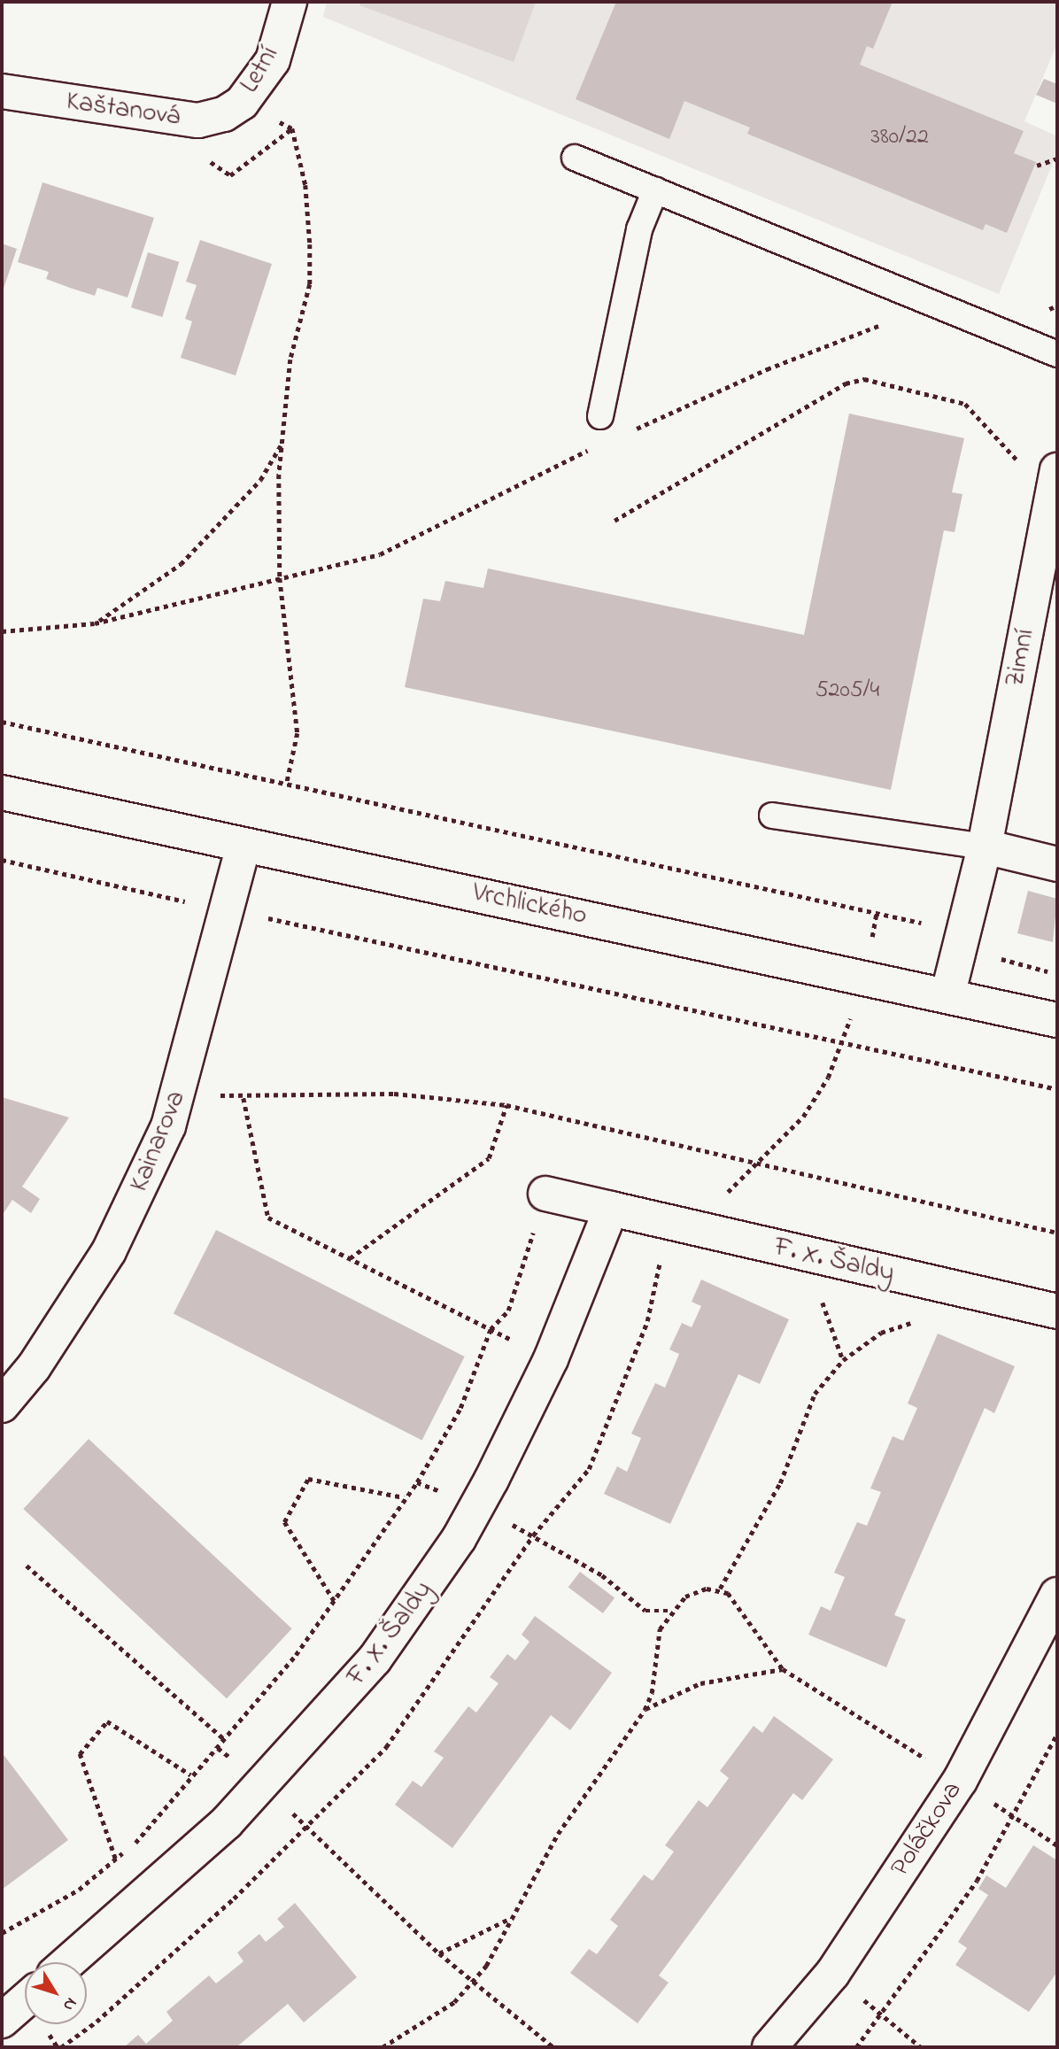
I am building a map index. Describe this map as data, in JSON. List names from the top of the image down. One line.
{"streets":{"street":["Letní","Kaštanová","Zimní","Vrchlického","Kainarova","F. X. Šaldy","Poláčkova"]},"crossings":[["Letní","Kaštanová"],["Zimní","Vrchlického"],["Vrchlického","Kainarova"]],"house_numbers":["380/22","5205/4"],"north":"bottom right"}
